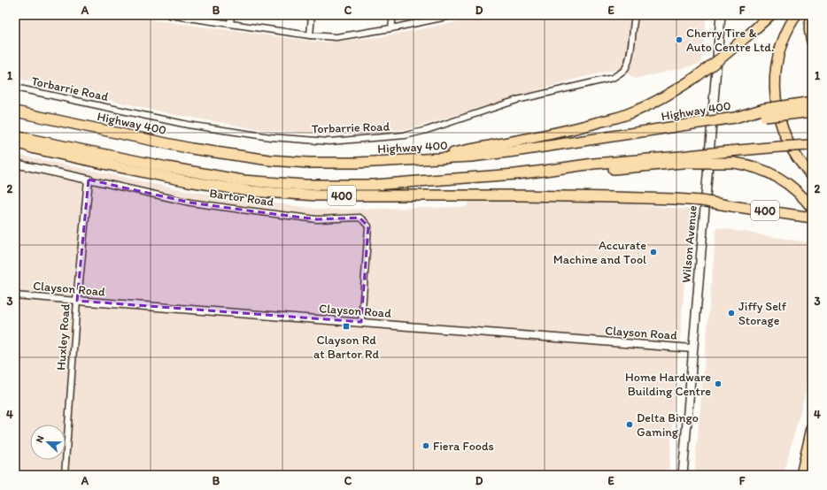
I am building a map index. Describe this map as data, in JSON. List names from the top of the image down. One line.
{"streets":{"highway":["Highway 400","400"],"main road":["Wilson Avenue"],"street":["Torbarrie Road","Bartor Road","Clayson Road","Huxley Road"]},"crossings":[["Bartor Road","Clayson Road"],["Bartor Road","Huxley Road"],["Wilson Avenue","Clayson Road"],["Clayson Road","Huxley Road"]],"places":{"other":["Cherry Tire & Auto Centre Ltd.","Accurate Machine and Tool","Jiffy Self Storage","Home Hardware Building Centre","Delta Bingo Gaming","Fiera Foods"],"transit":["Clayson Rd at Bartor Rd"]},"north":"left","grid":{"columns":["A","B","C","D","E","F"],"rows":["1","2","3","4"]}}
